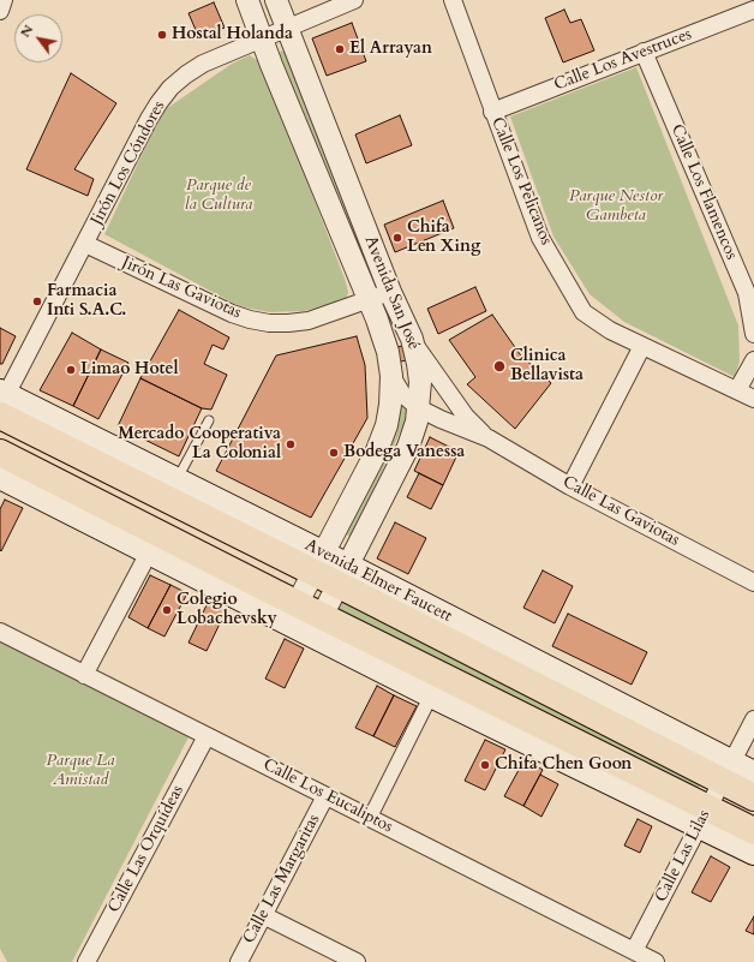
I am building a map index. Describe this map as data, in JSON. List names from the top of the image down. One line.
{"streets":{"main road":["Avenida Elmer Faucett"],"street":["Calle Los Avestruces","Jirón Los Cóndores","Calle Los Pelicanos","Calle Los Flamencos","Jirón Las Gaviotas","Avenida San José","Calle Las Gaviotas","Calle Los Eucaliptos","Calle Las Orquídeas","Calle Las Lilas","Calle Las Margaritas"]},"crossings":[["Calle Los Avestruces","Calle Los Pelicanos"],["Calle Los Avestruces","Calle Los Flamencos"],["Jirón Los Cóndores","Jirón Las Gaviotas"],["Jirón Los Cóndores","Avenida San José"],["Jirón Los Cóndores","Avenida Elmer Faucett"],["Jirón Las Gaviotas","Avenida San José"],["Avenida San José","Calle Las Gaviotas"],["Avenida San José","Avenida Elmer Faucett"],["Avenida Elmer Faucett","Calle Las Lilas"],["Calle Los Eucaliptos","Calle Las Orquídeas"],["Calle Los Eucaliptos","Calle Las Lilas"],["Calle Los Eucaliptos","Calle Las Margaritas"]],"parks":["Parque de la Cultura","Parque Nestor Gambeta","Parque La Amistad"],"places":["Hostal Holanda","El Arrayan","Chifa Len Xing","Farmacia Inti S.A.C.","Clinica Bellavista","Limao Hotel","Mercado Cooperativa La Colonial","Bodega Vanessa","Colegio Lobachevsky","Chifa Chen Goon"],"north":"top left"}
